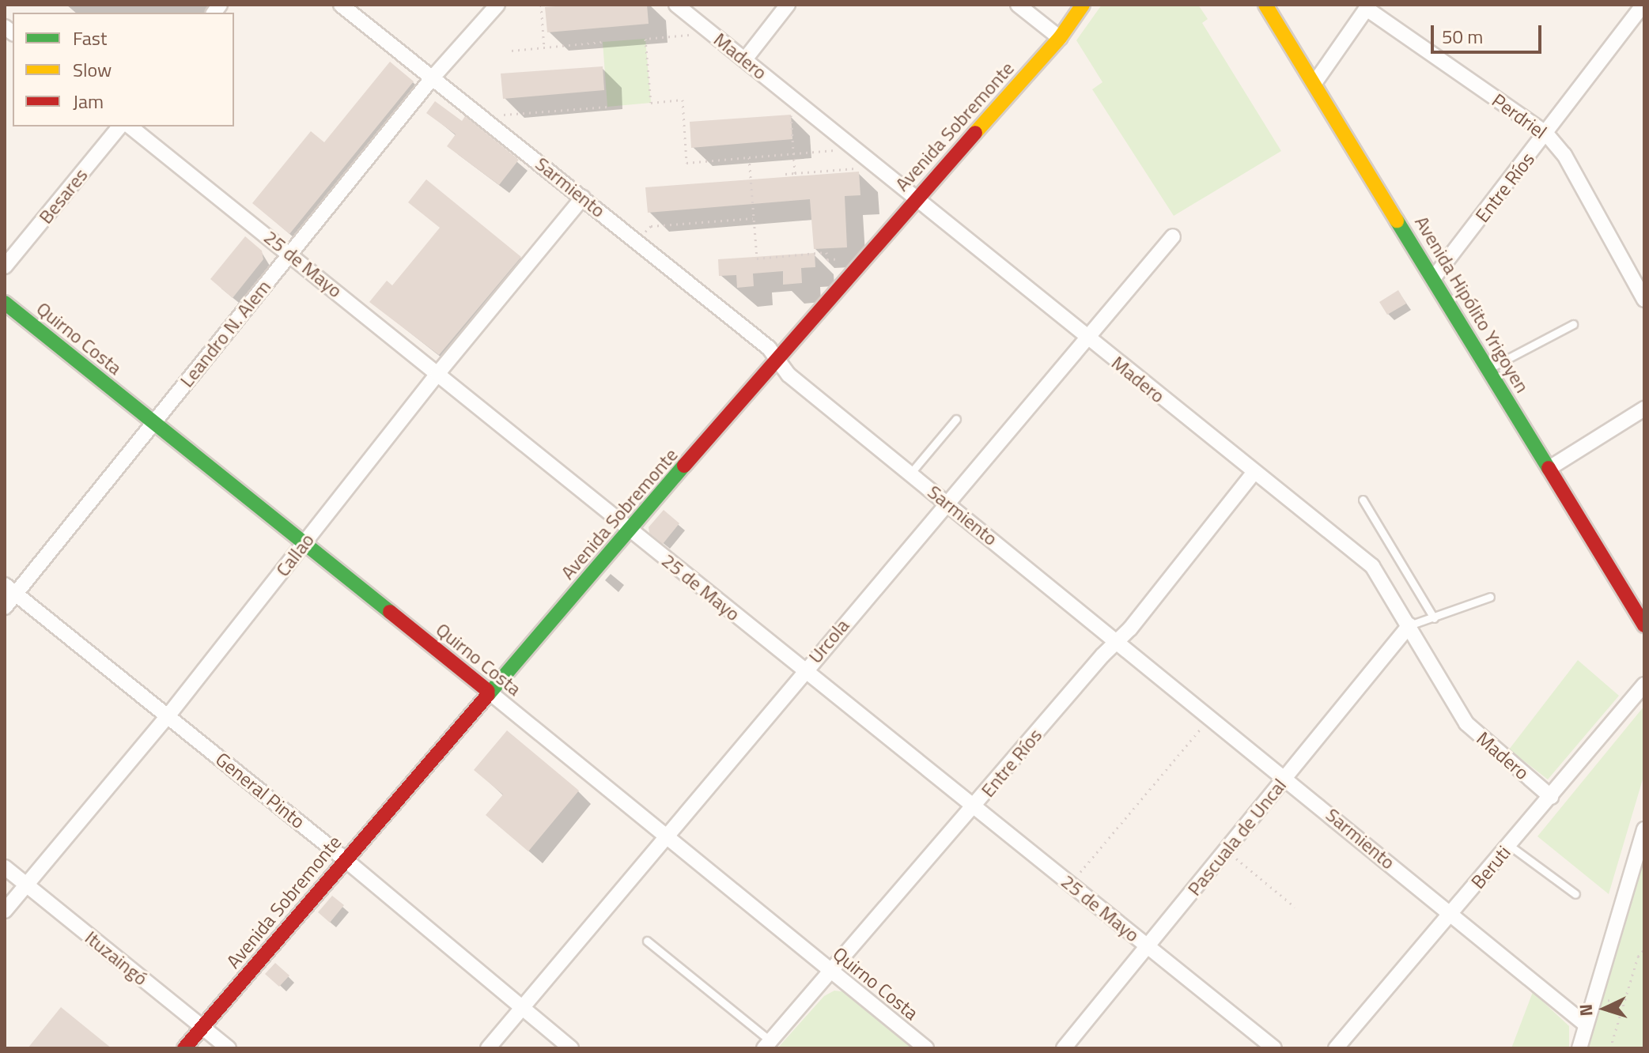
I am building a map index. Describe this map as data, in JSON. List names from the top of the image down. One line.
{"streets":{"main road":["Avenida Sobremonte","Avenida Hipólito Yrigoyen","Quirno Costa"],"street":["Madero","Perdriel","Sarmiento","Entre Ríos","Besares","25 de Mayo","Leandro N. Alem","Callao","Urcola","General Pinto","Pascuala de Uncal","Beruti","Ituzaingó"]},"crossings":[["Madero","Avenida Sobremonte"],["Madero","Entre Ríos"],["Madero","Urcola"],["Madero","Pascuala de Uncal"],["Madero","Beruti"],["Perdriel","Entre Ríos"],["Avenida Sobremonte","Sarmiento"],["Avenida Sobremonte","25 de Mayo"],["Avenida Sobremonte","Quirno Costa"],["Avenida Sobremonte","General Pinto"],["Avenida Sobremonte","Ituzaingó"],["Sarmiento","Entre Ríos"],["Sarmiento","Leandro N. Alem"],["Sarmiento","Callao"],["Sarmiento","Urcola"],["Sarmiento","Pascuala de Uncal"],["Sarmiento","Beruti"],["Entre Ríos","25 de Mayo"],["Entre Ríos","Avenida Hipólito Yrigoyen"],["Entre Ríos","Quirno Costa"],["25 de Mayo","Leandro N. Alem"],["25 de Mayo","Callao"],["25 de Mayo","Urcola"],["25 de Mayo","Pascuala de Uncal"],["Leandro N. Alem","Quirno Costa"],["Leandro N. Alem","General Pinto"],["Quirno Costa","Callao"],["Quirno Costa","Urcola"],["Callao","General Pinto"],["Callao","Ituzaingó"],["Urcola","General Pinto"]],"legend":["Fast","Slow","Jam"],"scale_bar":"50 m","north":"left"}
